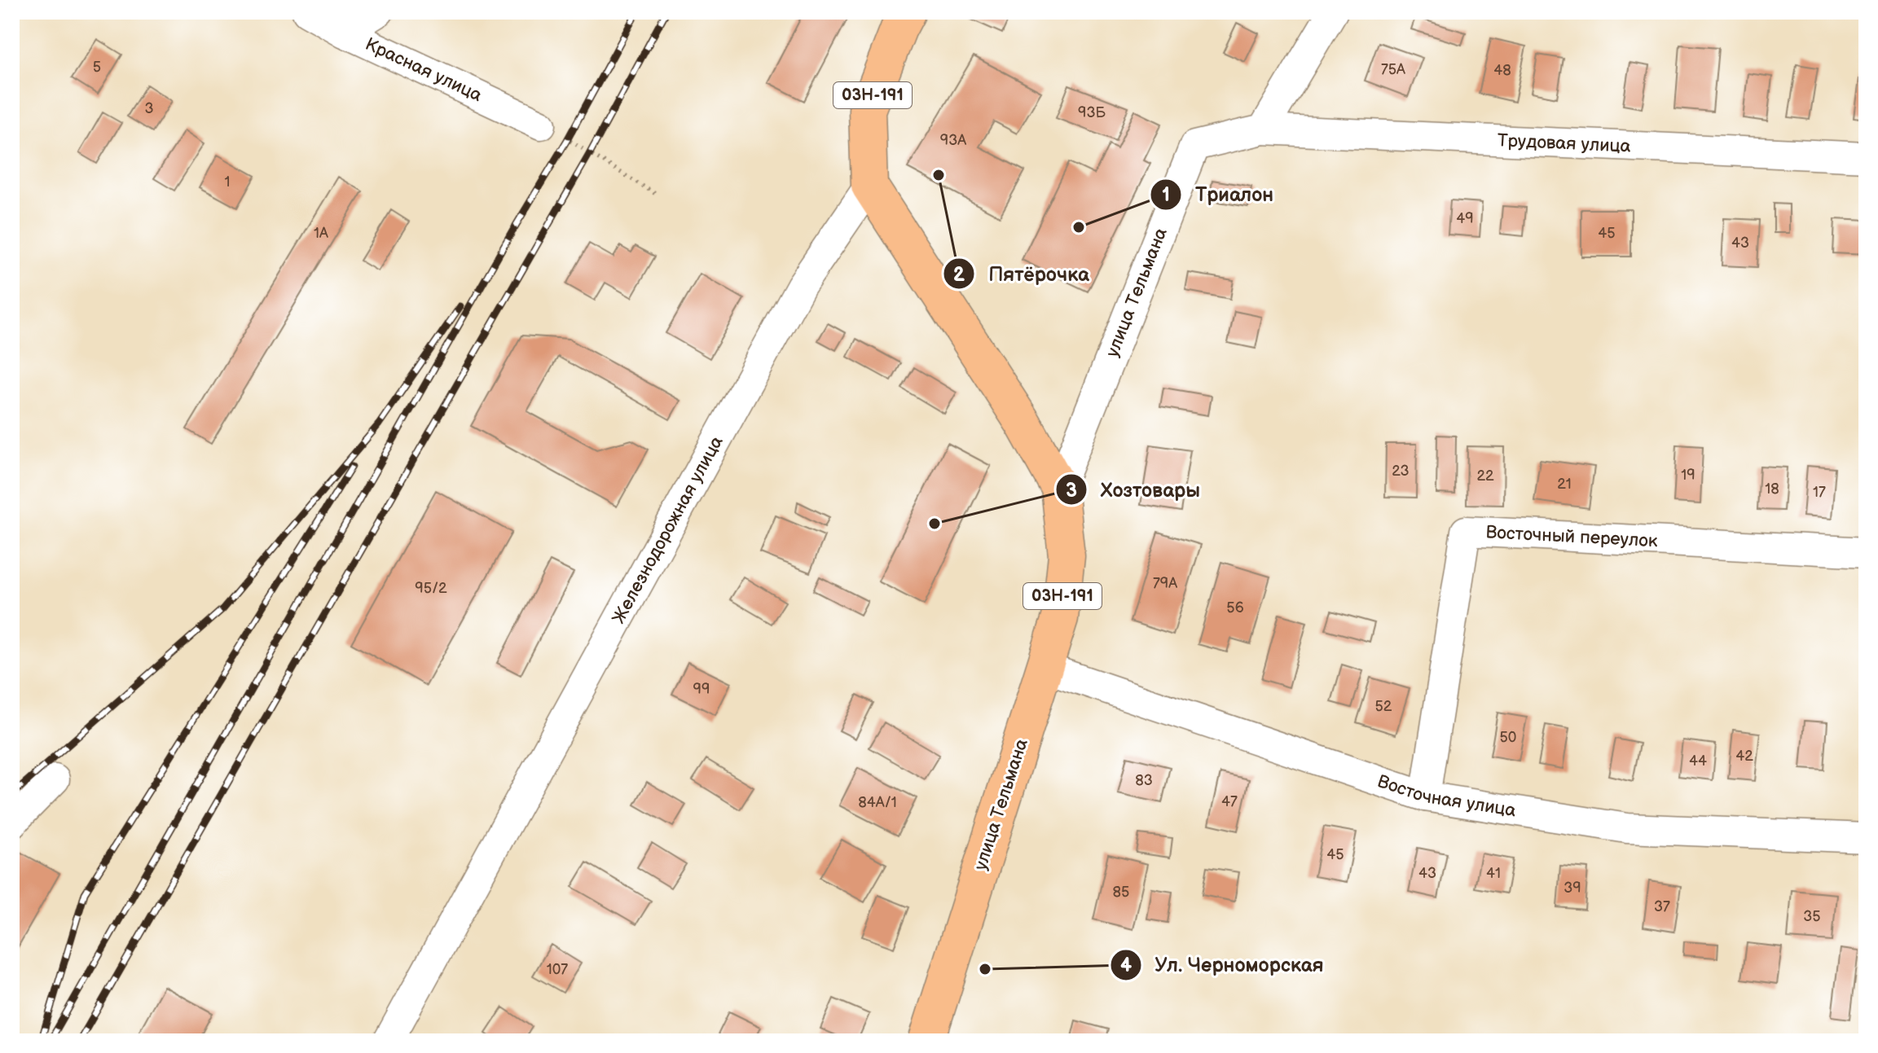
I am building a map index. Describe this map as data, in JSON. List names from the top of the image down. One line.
{"streets":{"main road":["03Н-191","улица Тельмана"],"street":["Красная улица","Трудовая улица","Железнодорожная улица","Восточный переулок","Восточная улица"]},"crossings":[["03Н-191","улица Тельмана"],["03Н-191","Железнодорожная улица"],["Трудовая улица","улица Тельмана"],["улица Тельмана","Железнодорожная улица"],["улица Тельмана","Восточная улица"],["Восточный переулок","Восточная улица"]],"places":["Пятёрочка","Триалон","Хозтовары","Ул. Черноморская"],"house_numbers":["5","75А","48","3","93Б","93А","1","49","1А","45","43","23","19","22","21","18","17","79А","95/2","56","99","52","50","42","44","83","47","84А/1","45","43","41","39","85","37","35","107"]}
